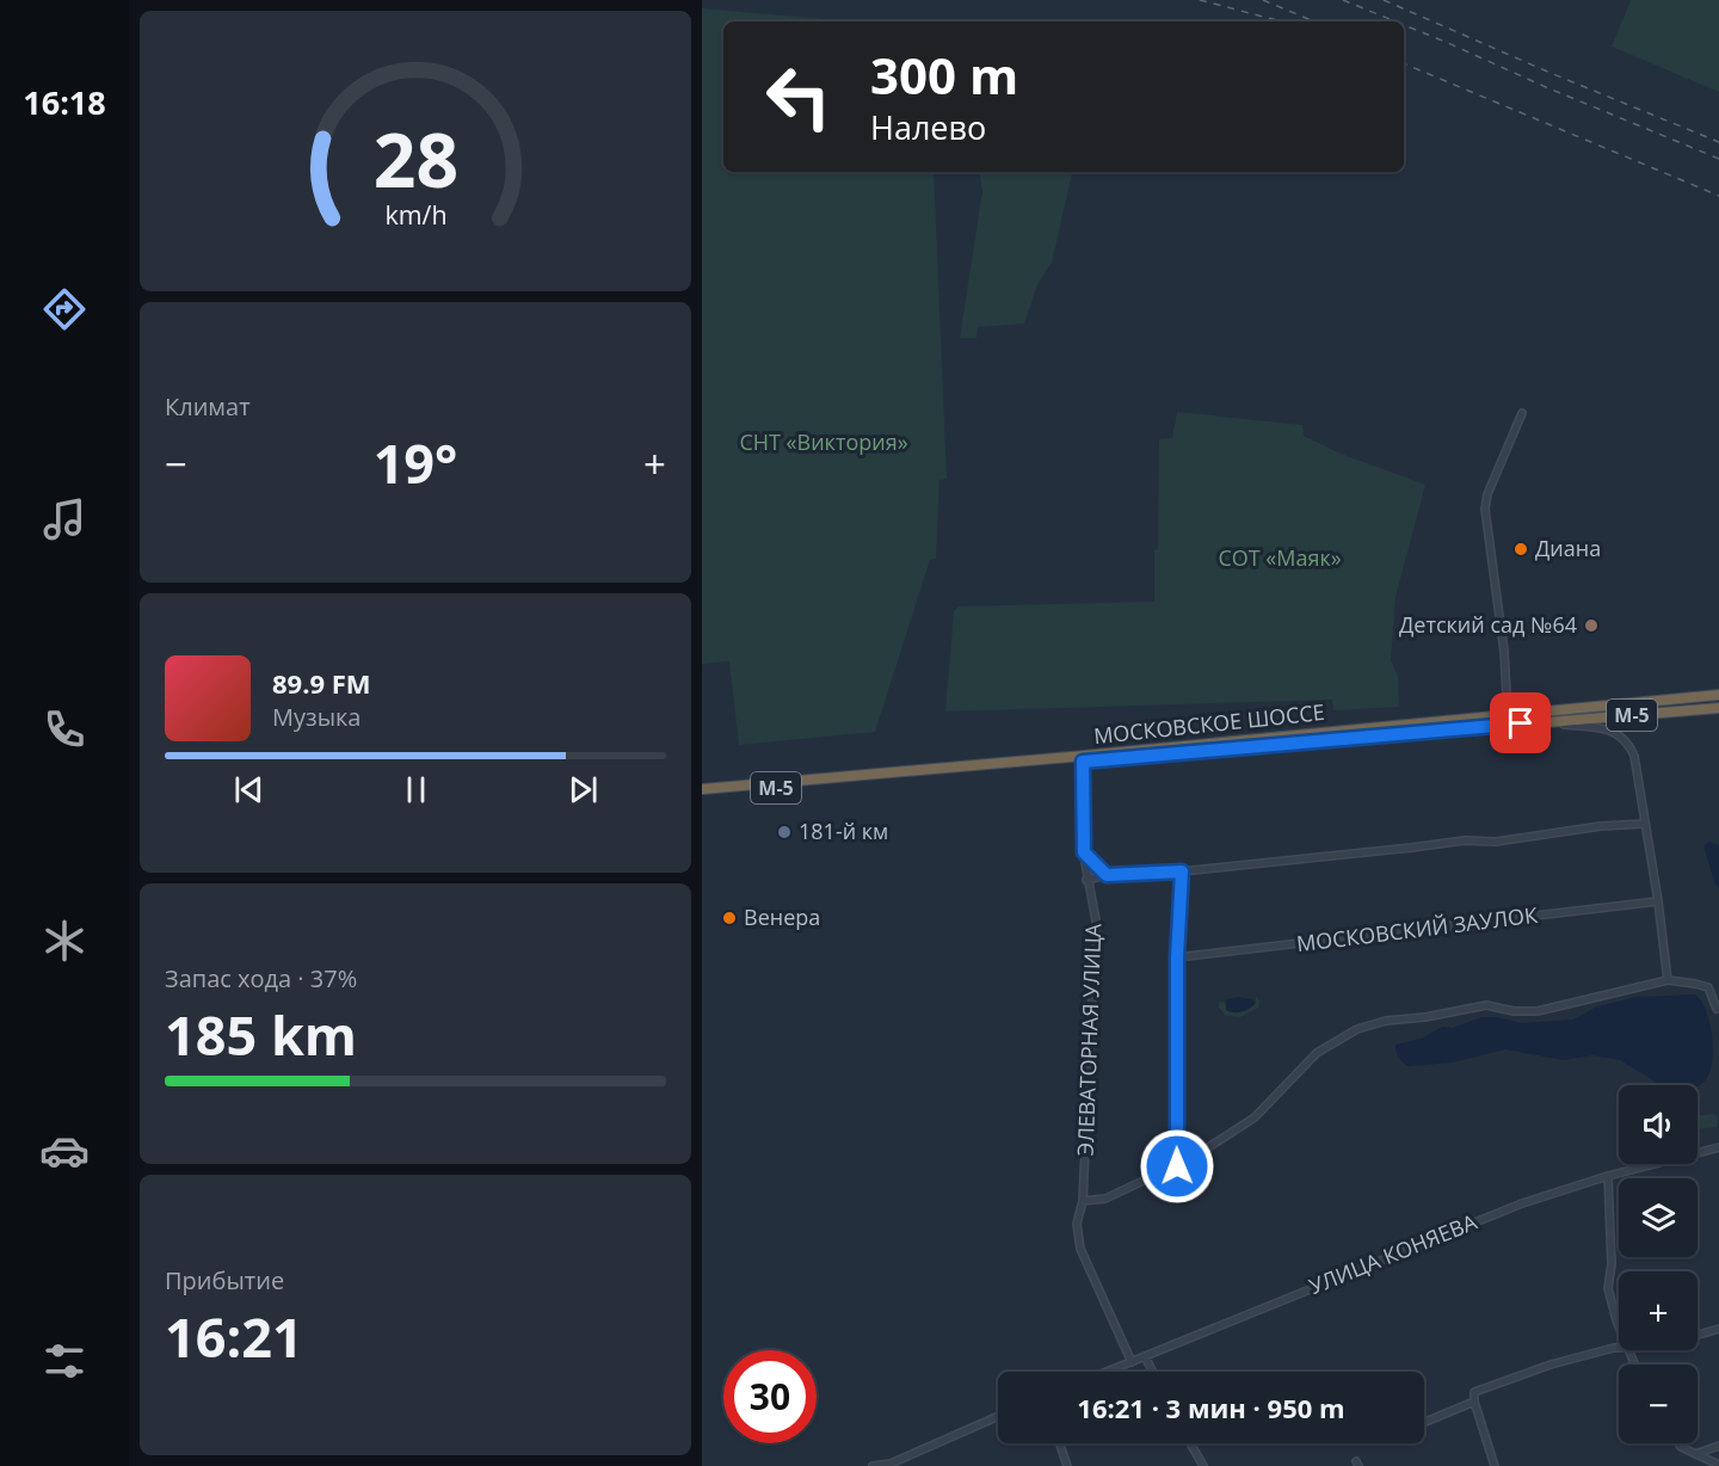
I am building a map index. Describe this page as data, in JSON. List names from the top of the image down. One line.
{"streets":{"highway":["М-5","МОСКОВСКОЕ ШОССЕ"],"street":["МОСКОВСКИЙ ЗАУЛОК","ЭЛЕВАТОРНАЯ УЛИЦА","УЛИЦА КОНЯЕВА"]},"crossings":[["МОСКОВСКОЕ ШОССЕ","ЭЛЕВАТОРНАЯ УЛИЦА"],["ЭЛЕВАТОРНАЯ УЛИЦА","УЛИЦА КОНЯЕВА"]],"parks":["СНТ «Виктория»","СОТ «Маяк»"],"places":["Диана","Детский сад №64","181-й км","Венера"],"page":{"tabs":"16:18","turn":["300 m","Налево"],"tile":["Климат",["Запас хода · 37%","185 km"],["Прибытие","16:21"]],"heat":["−","19°","+"],"song":["89.9 FM","Музыка"],"map_buttons":["+","−"],"limit":"30","trip":"16:21 · 3 мин · 950 m","gauge":["28","km/h"]}}
